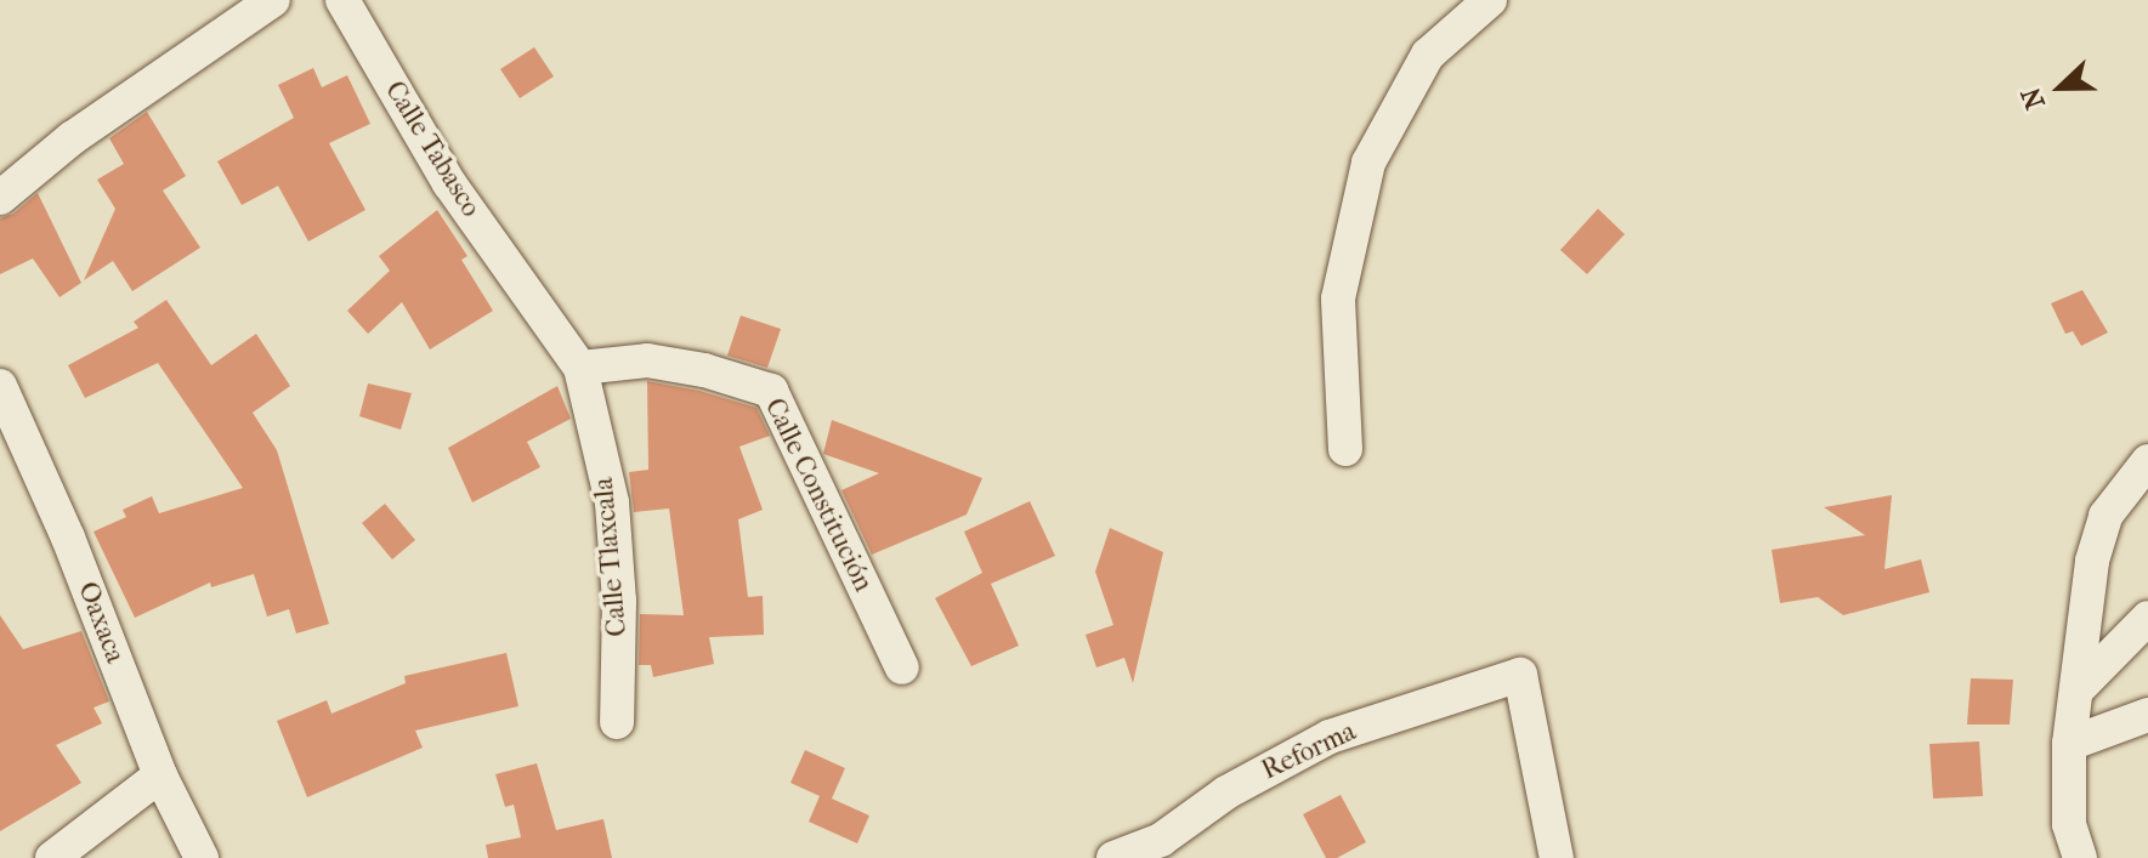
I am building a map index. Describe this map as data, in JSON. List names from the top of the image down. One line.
{"streets":{"street":["Calle Tabasco","Calle Constitución","Calle Tlaxcala","Oaxaca","Reforma"]},"crossings":[["Calle Tabasco","Calle Tlaxcala"],["Calle Constitución","Calle Tlaxcala"]],"north":"left"}
